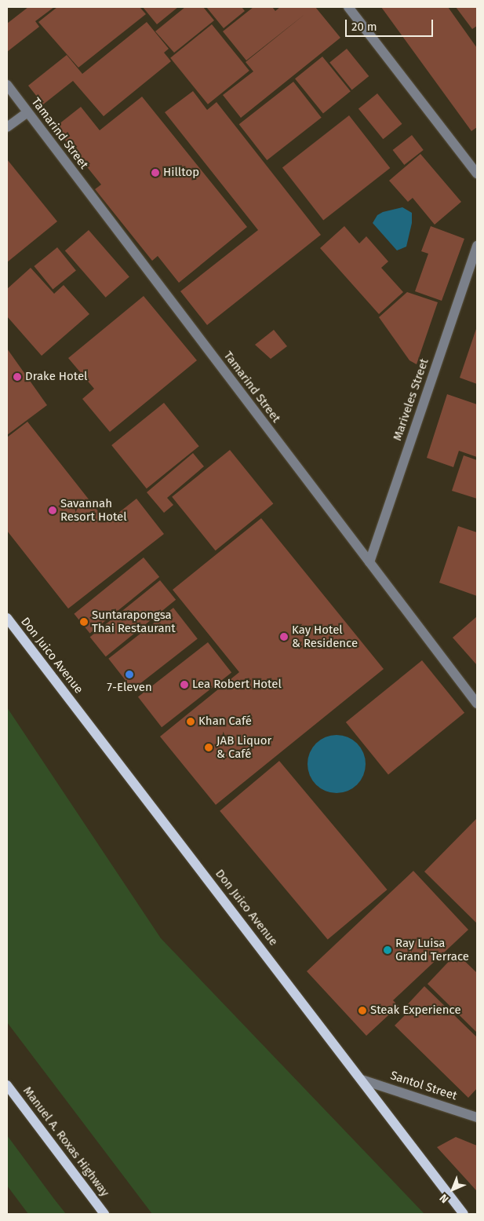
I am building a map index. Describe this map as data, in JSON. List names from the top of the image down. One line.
{"streets":{"main road":["Don Juico Avenue","Manuel A. Roxas Highway"],"street":["Tamarind Street","Mariveles Street","Santol Street"]},"crossings":[["Tamarind Street","Mariveles Street"],["Don Juico Avenue","Santol Street"]],"places":["Hilltop","Drake Hotel","Savannah Resort Hotel","Suntarapongsa Thai Restaurant","Kay Hotel & Residence","7-Eleven","Lea Robert Hotel","Khan Café","JAB Liquor & Café","Ray Luisa Grand Terrace","Steak Experience"],"scale_bar":"20 m","north":"bottom left"}
